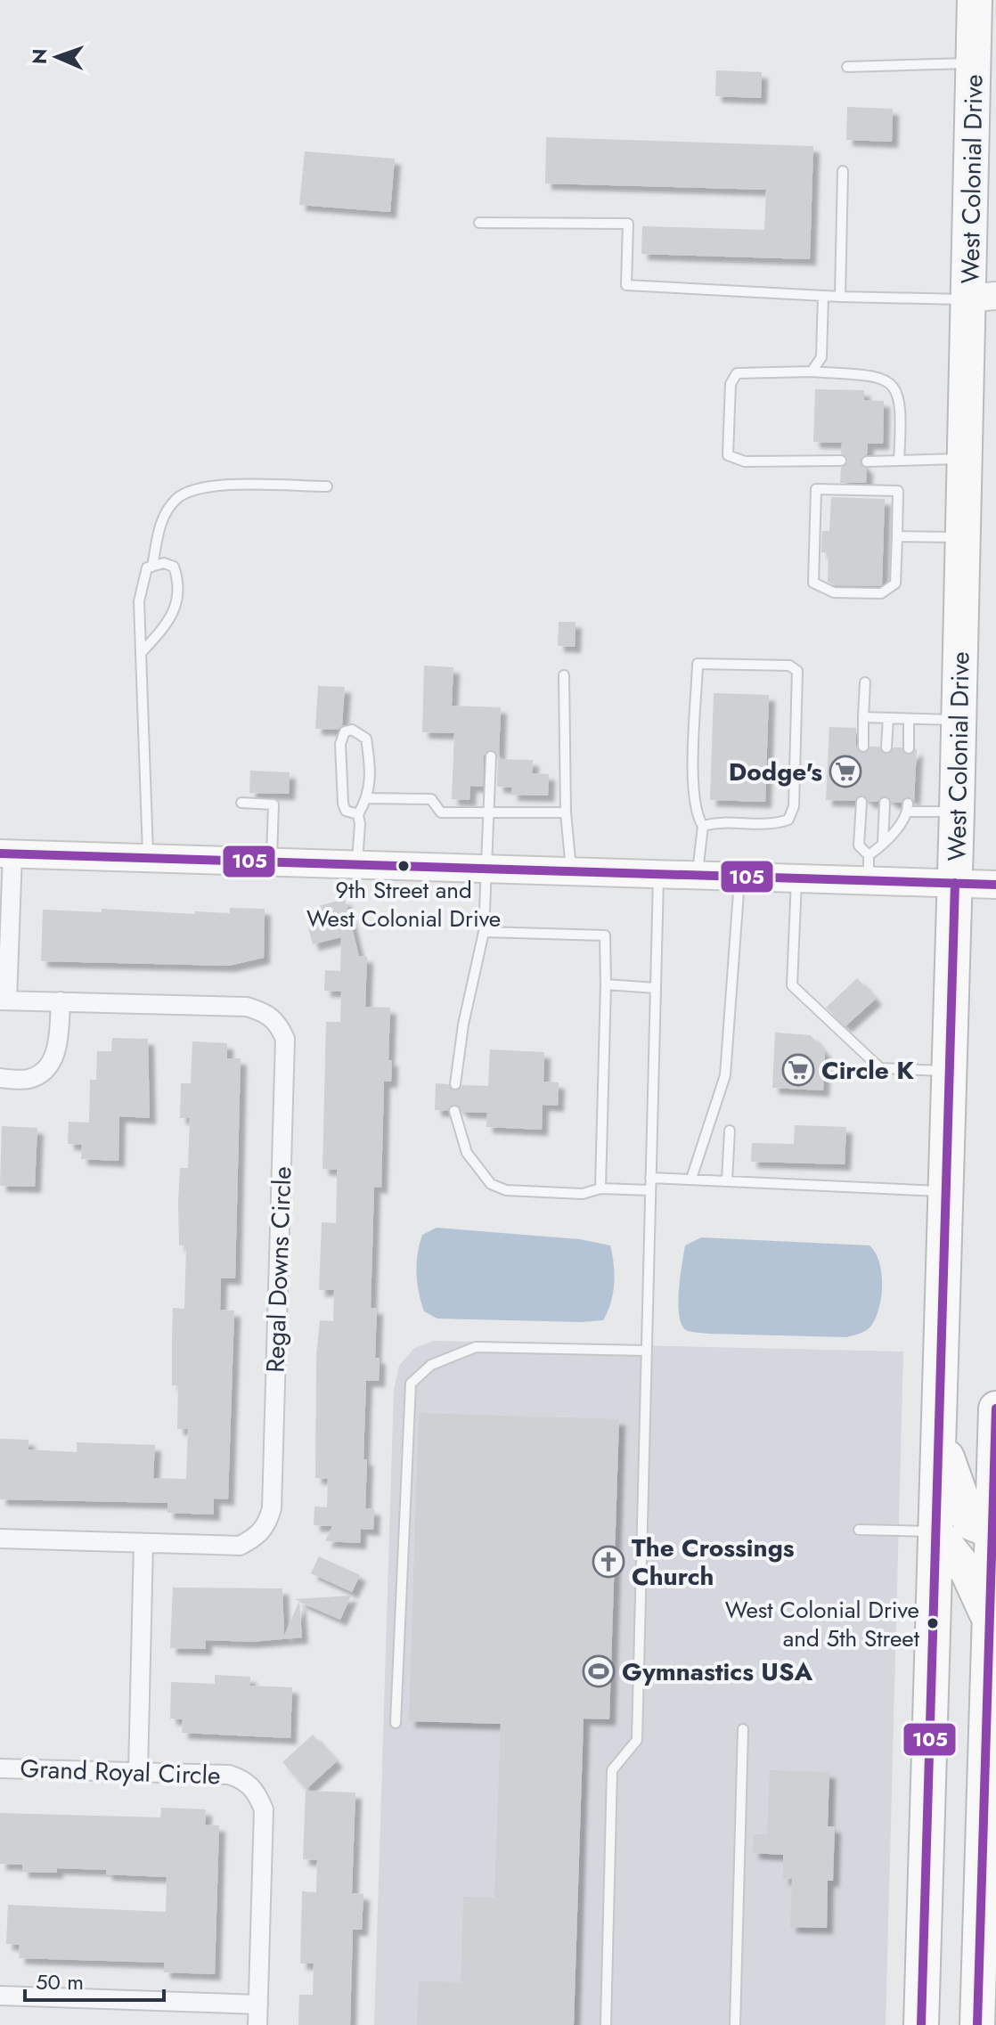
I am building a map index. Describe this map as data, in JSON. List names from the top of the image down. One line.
{"streets":{"highway":["West Colonial Drive"],"street":["Regal Downs Circle","Grand Royal Circle"]},"places":{"supermarket":["Dodge's","Circle K"],"other":["9th Street and West Colonial Drive","West Colonial Drive and 5th Street"],"church":["The Crossings Church"],"sports":["Gymnastics USA"]},"lines":["transit line 105"],"scale_bar":"50 m","north":"left"}
